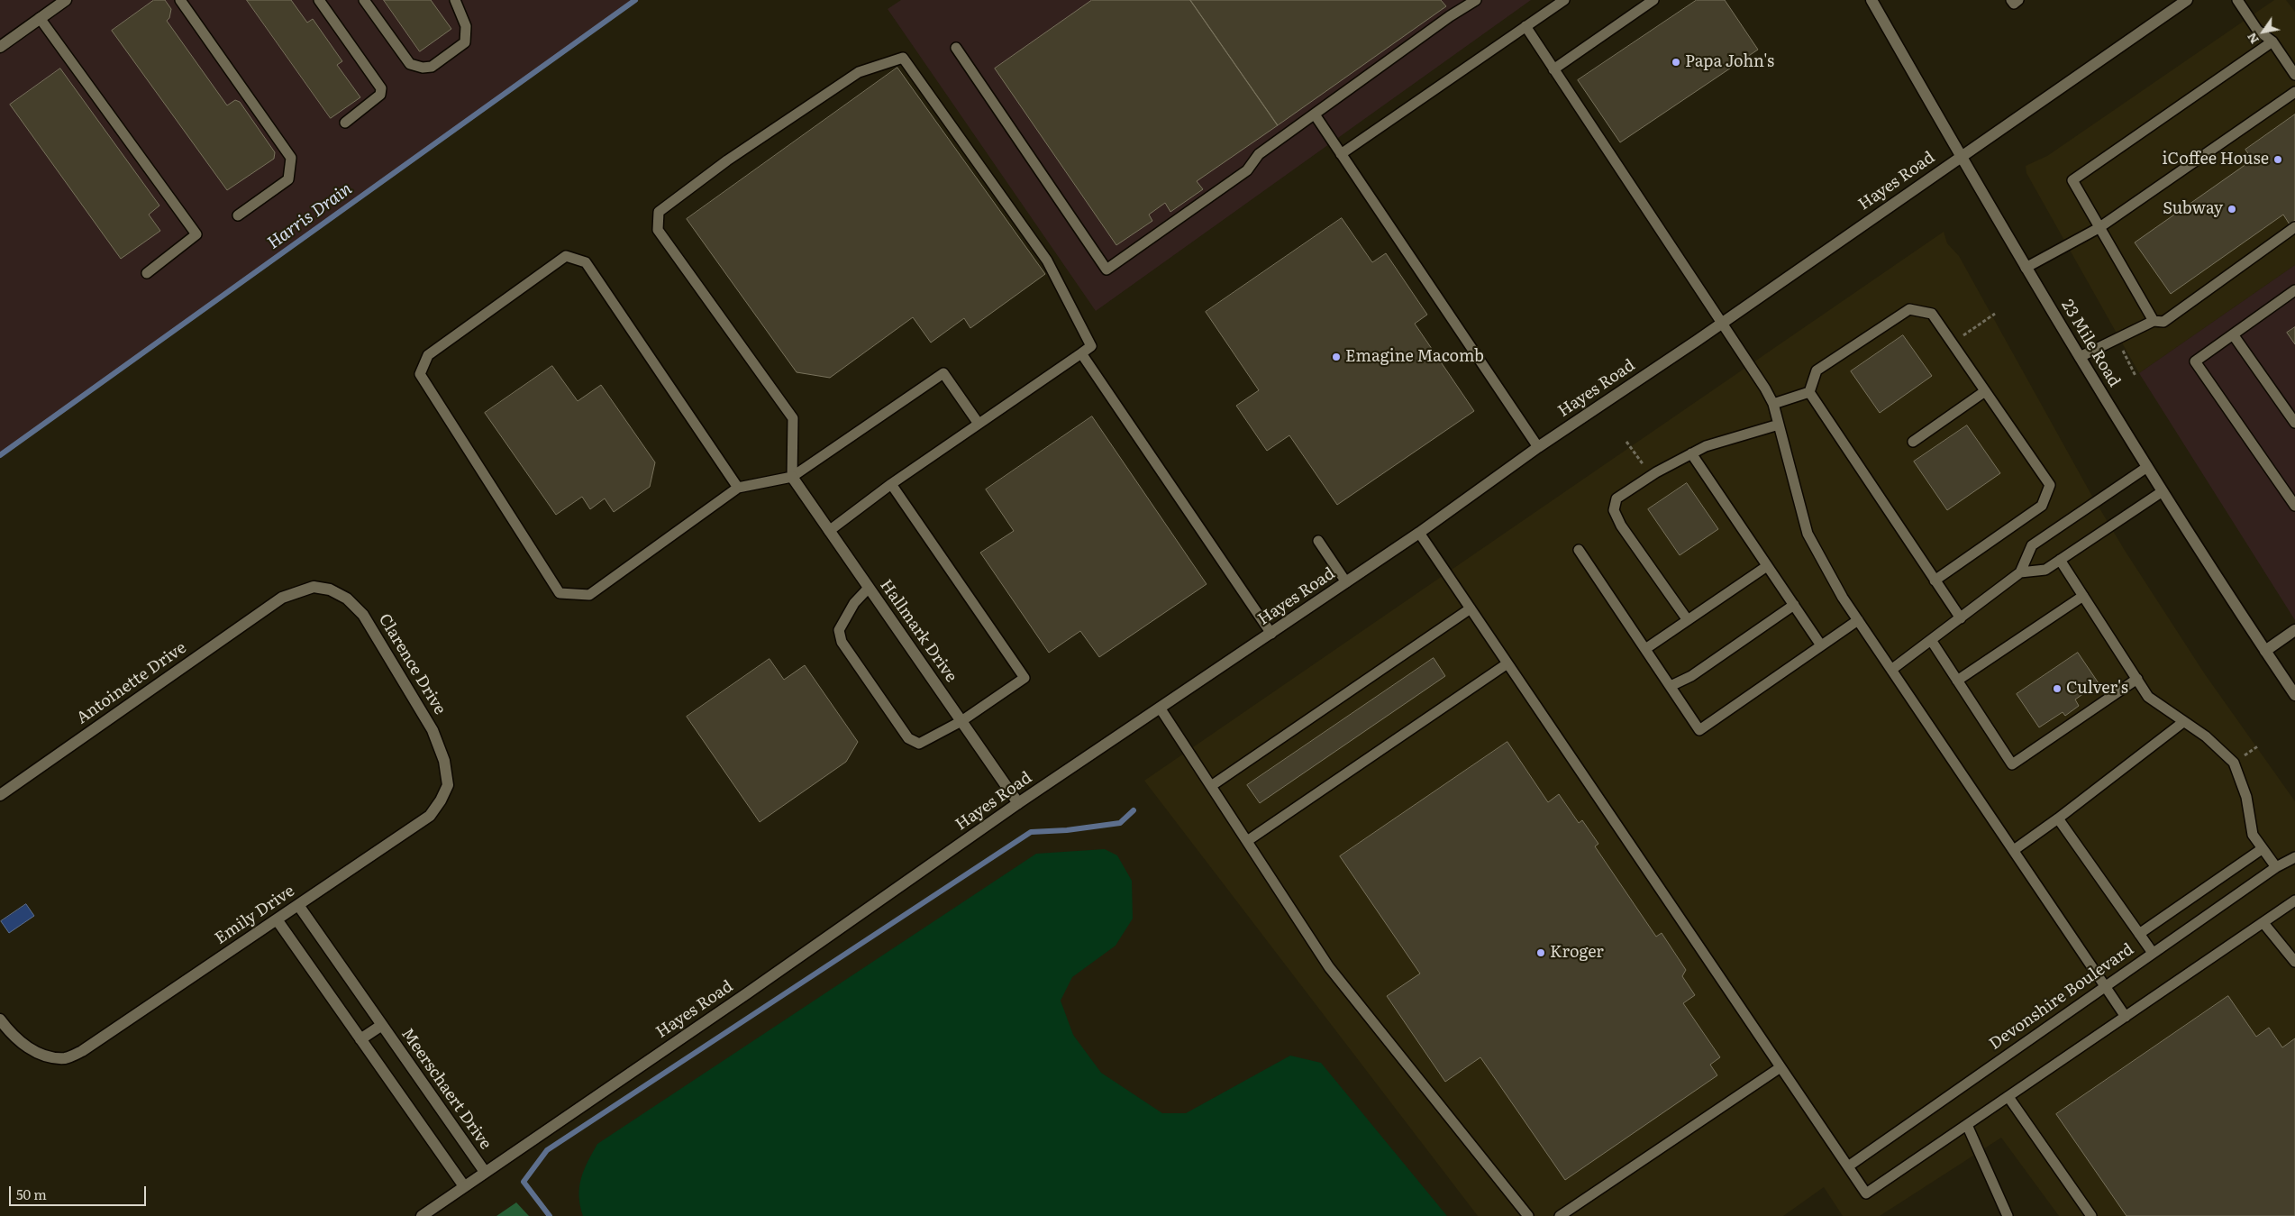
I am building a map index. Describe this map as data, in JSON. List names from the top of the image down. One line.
{"streets":{"street":["Hayes Road","23 Mile Road","Hallmark Drive","Clarence Drive","Antoinette Drive","Emily Drive","Meerschaert Drive"],"lane":["Devonshire Boulevard"]},"crossings":[["Hayes Road","23 Mile Road"],["Hayes Road","Hallmark Drive"],["Hayes Road","Meerschaert Drive"],["Clarence Drive","Antoinette Drive"],["Clarence Drive","Emily Drive"],["Emily Drive","Meerschaert Drive"]],"water":["Harris Drain"],"places":["Papa John's","iCoffee House","Subway","Emagine Macomb","Culver's","Kroger"],"scale_bar":"50 m","north":"bottom left"}
